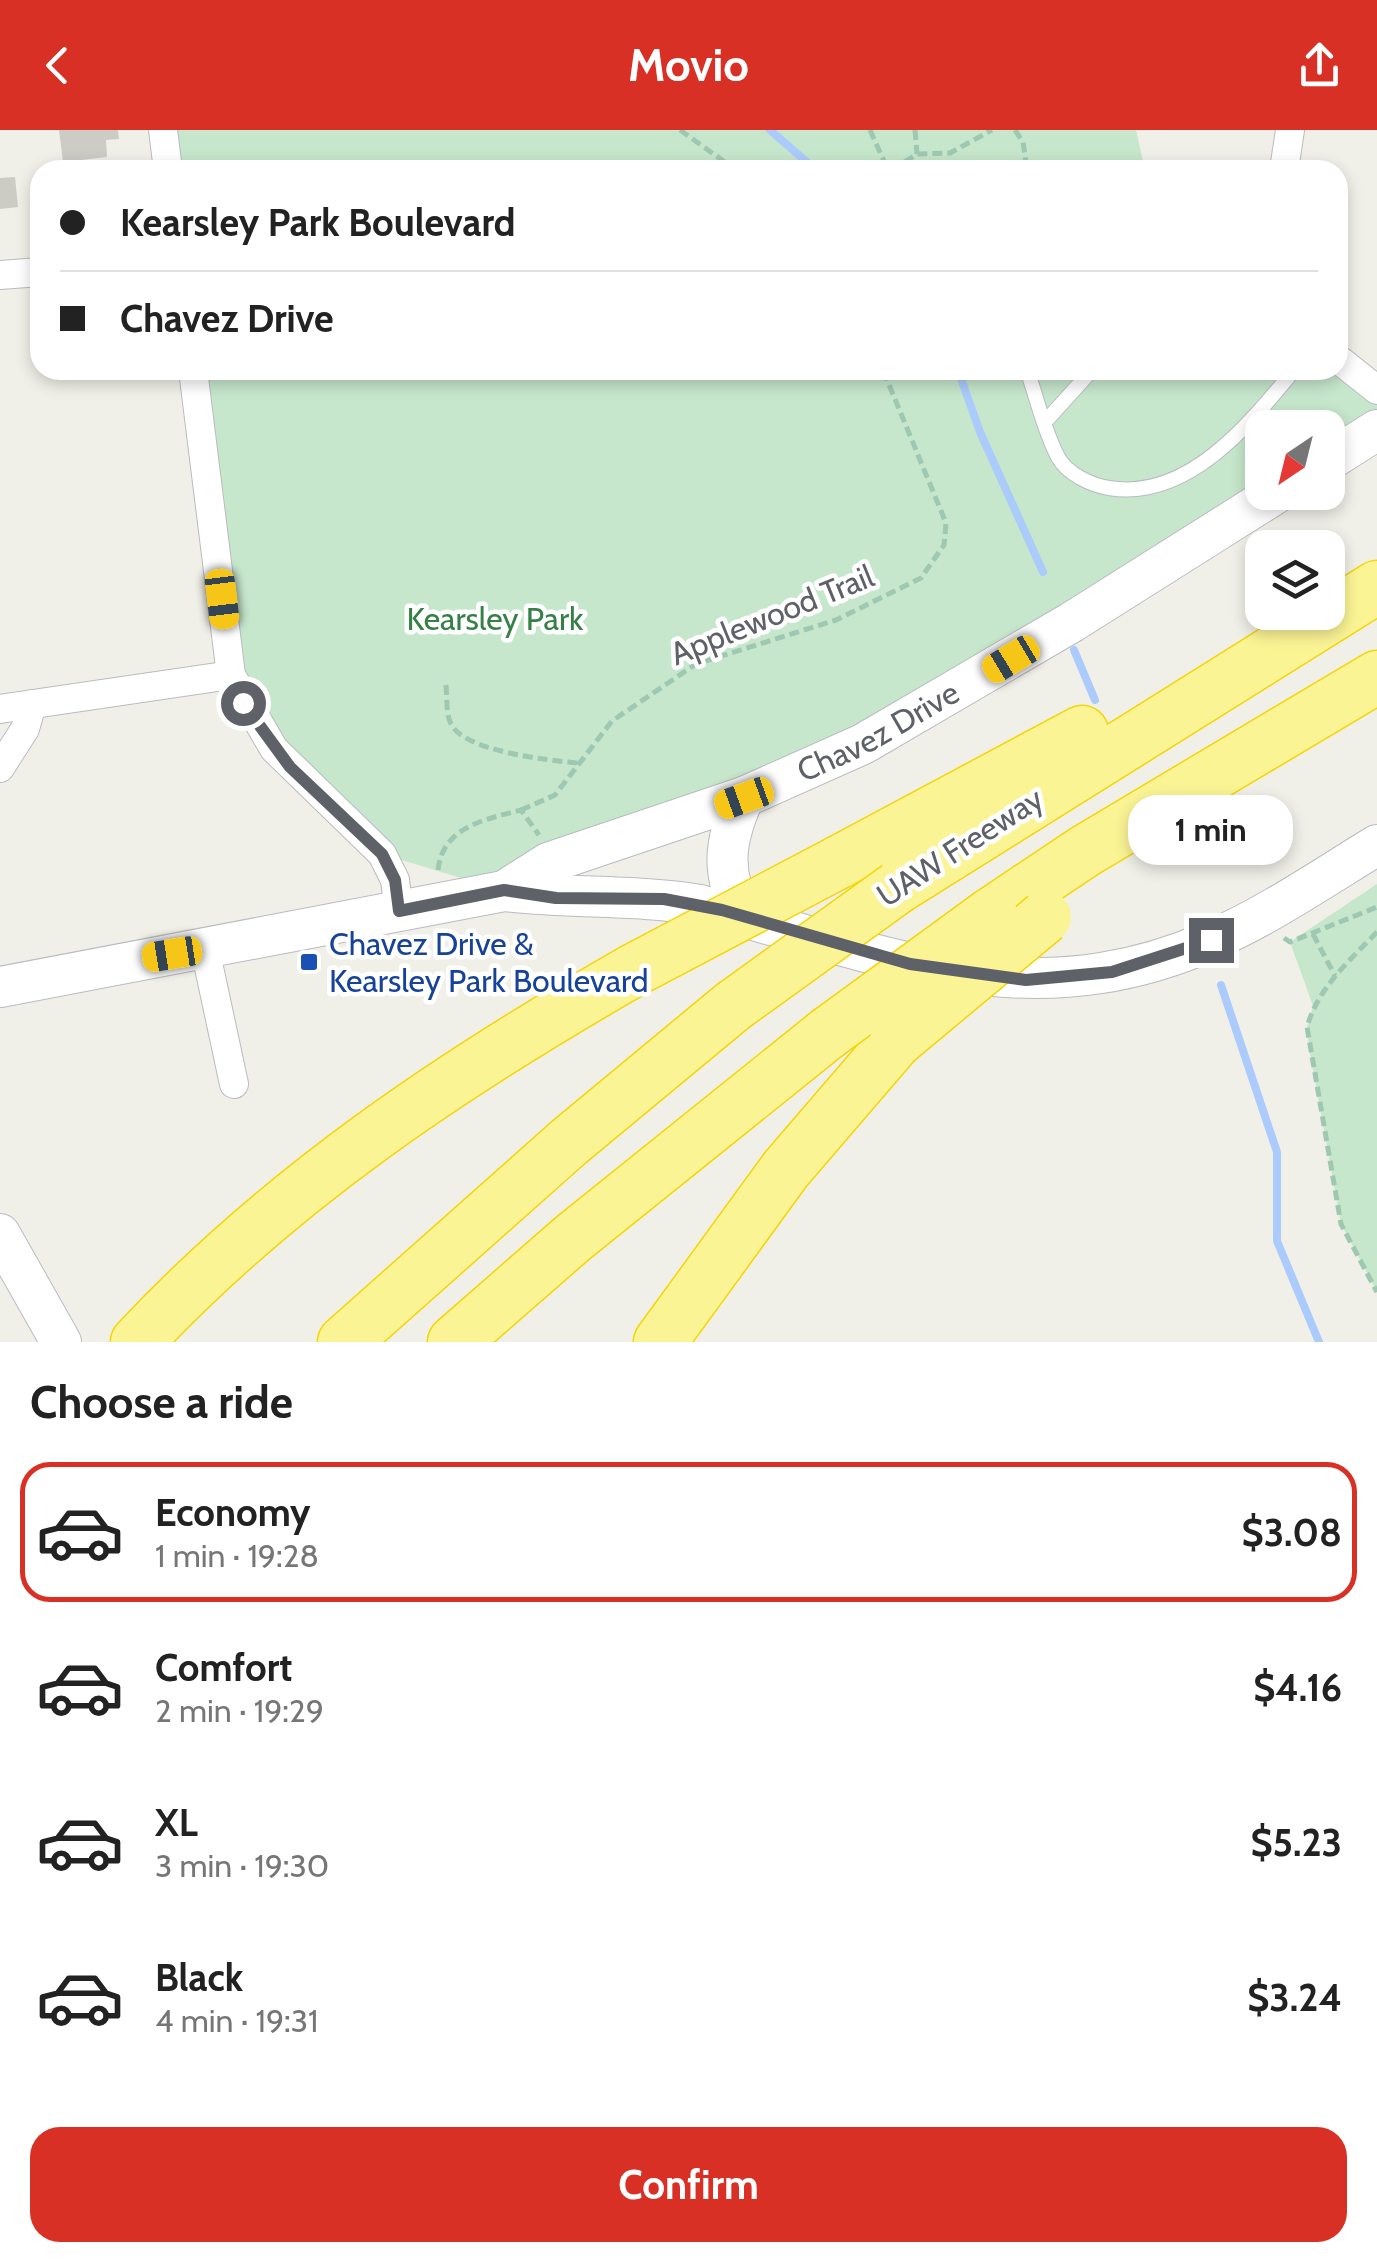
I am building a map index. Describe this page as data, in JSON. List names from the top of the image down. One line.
{"streets":{"highway":["UAW Freeway"],"main road":["Chavez Drive"],"path":["Applewood Trail"]},"parks":["Kearsley Park"],"places":{"transit":["Chavez Drive & Kearsley Park Boulevard"]},"north":"bottom left","page":{"header":"Movio","banner":["Kearsley Park Boulevard","Chavez Drive"],"bubble":"1 min","heading":"Choose a ride","list":[{"name":"Economy","note":"1 min · 19:28","value":"$3.08"},{"name":"Comfort","note":"2 min · 19:29","value":"$4.16"},{"name":"XL","note":"3 min · 19:30","value":"$5.23"},{"name":"Black","note":"4 min · 19:31","value":"$3.24"}],"buttons":"Confirm"}}
